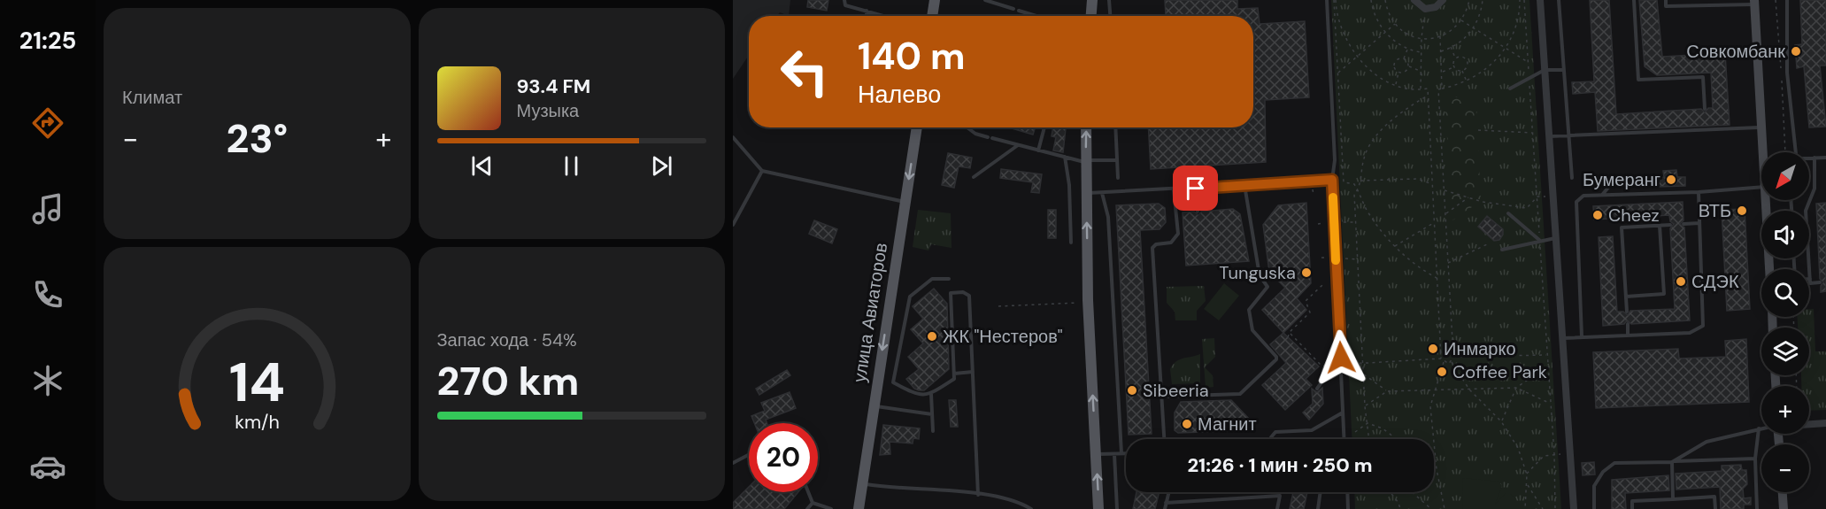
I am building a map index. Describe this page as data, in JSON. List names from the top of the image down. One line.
{"streets":{"main road":["улица Авиаторов"]},"one_way":["улица Авиаторов"],"places":["Совкомбанк","Бумеранг","ВТБ","Cheez","Tunguska","СДЭК","ЖК \"Нестеров\"","Инмарко","Coffee Park","Sibeeria","Магнит"],"north":"bottom left","page":{"tabs":"21:25","tile":["Климат",["Запас хода · 54%","270 km"]],"turn":["140 m","Налево"],"song":["93.4 FM","Музыка"],"heat":["−","23°","+"],"map_buttons":["+","−"],"limit":"20","trip":"21:26 · 1 мин · 250 m","gauge":["14","km/h"]}}
